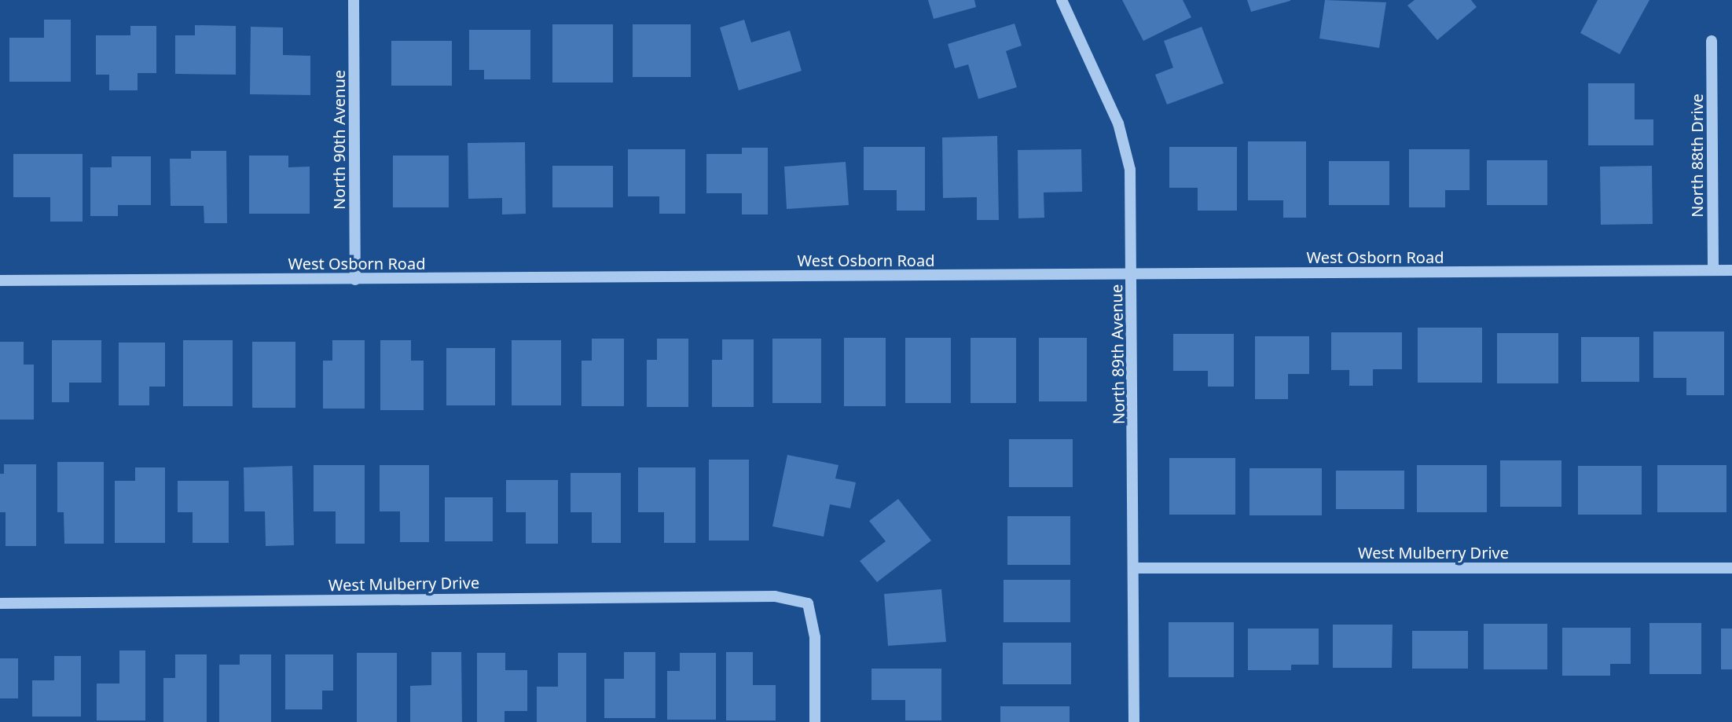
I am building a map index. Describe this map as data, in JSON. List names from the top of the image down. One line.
{"streets":{"street":["North 90th Avenue","North 88th Drive","West Osborn Road","North 89th Avenue","West Mulberry Drive"]},"crossings":[["North 90th Avenue","West Osborn Road"],["North 88th Drive","West Osborn Road"],["West Osborn Road","North 89th Avenue"],["North 89th Avenue","West Mulberry Drive"]]}
